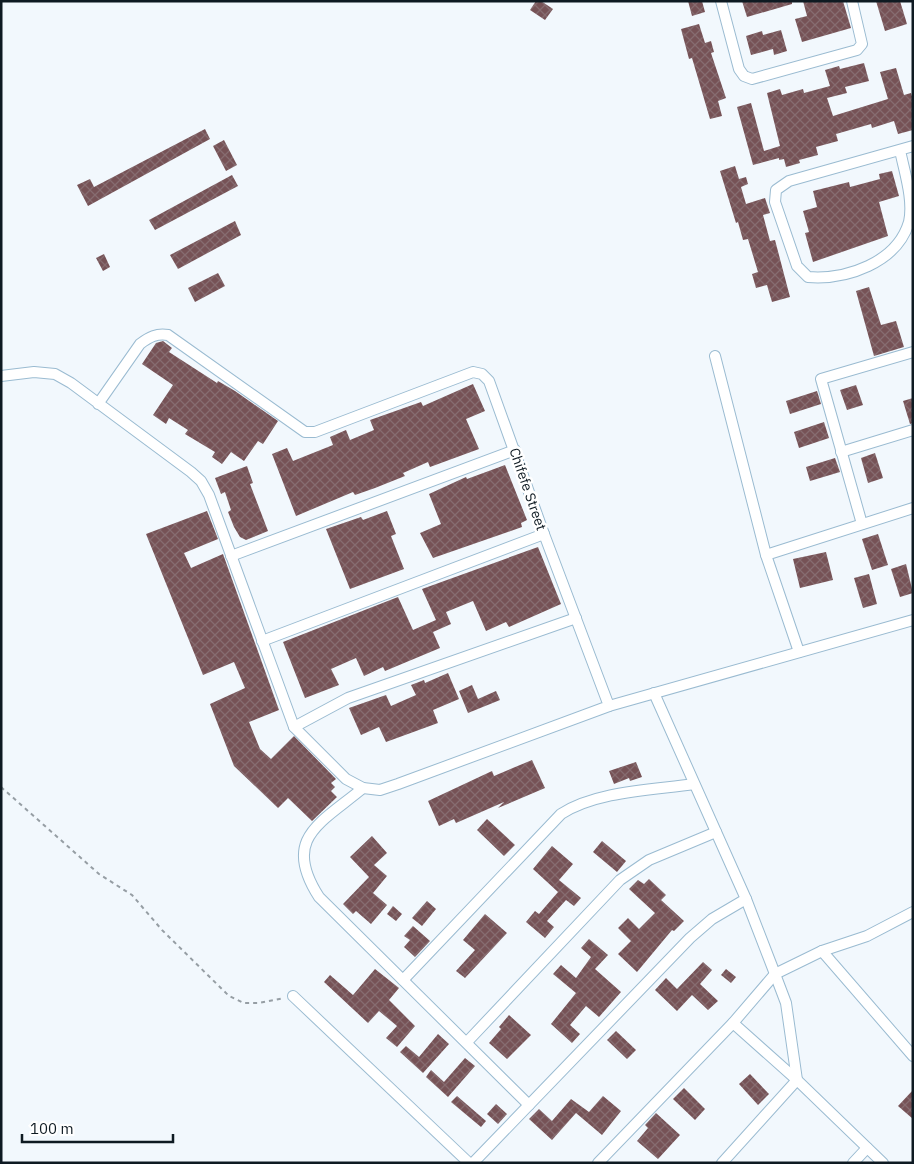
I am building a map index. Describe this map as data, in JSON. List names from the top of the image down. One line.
{"streets":{"street":["Chifefe Street"]},"scale_bar":"100 m"}
